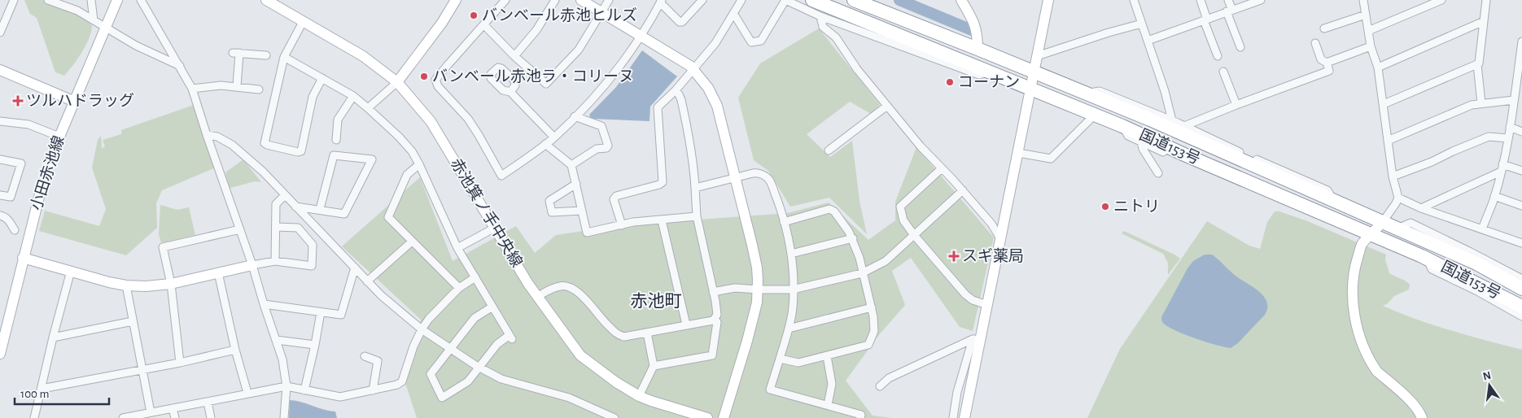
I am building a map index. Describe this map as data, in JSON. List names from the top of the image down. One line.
{"streets":{"highway":["国道153号"],"street":["小田赤池線","赤池箕ノ手中央線"]},"districts":["赤池町"],"places":{"other":["バンベール赤池ヒルズ","バンベール赤池ラ・コリーヌ","コーナン","ニトリ"],"health":["ツルハドラッグ","スギ薬局"]},"scale_bar":"100 m","north":"top"}
